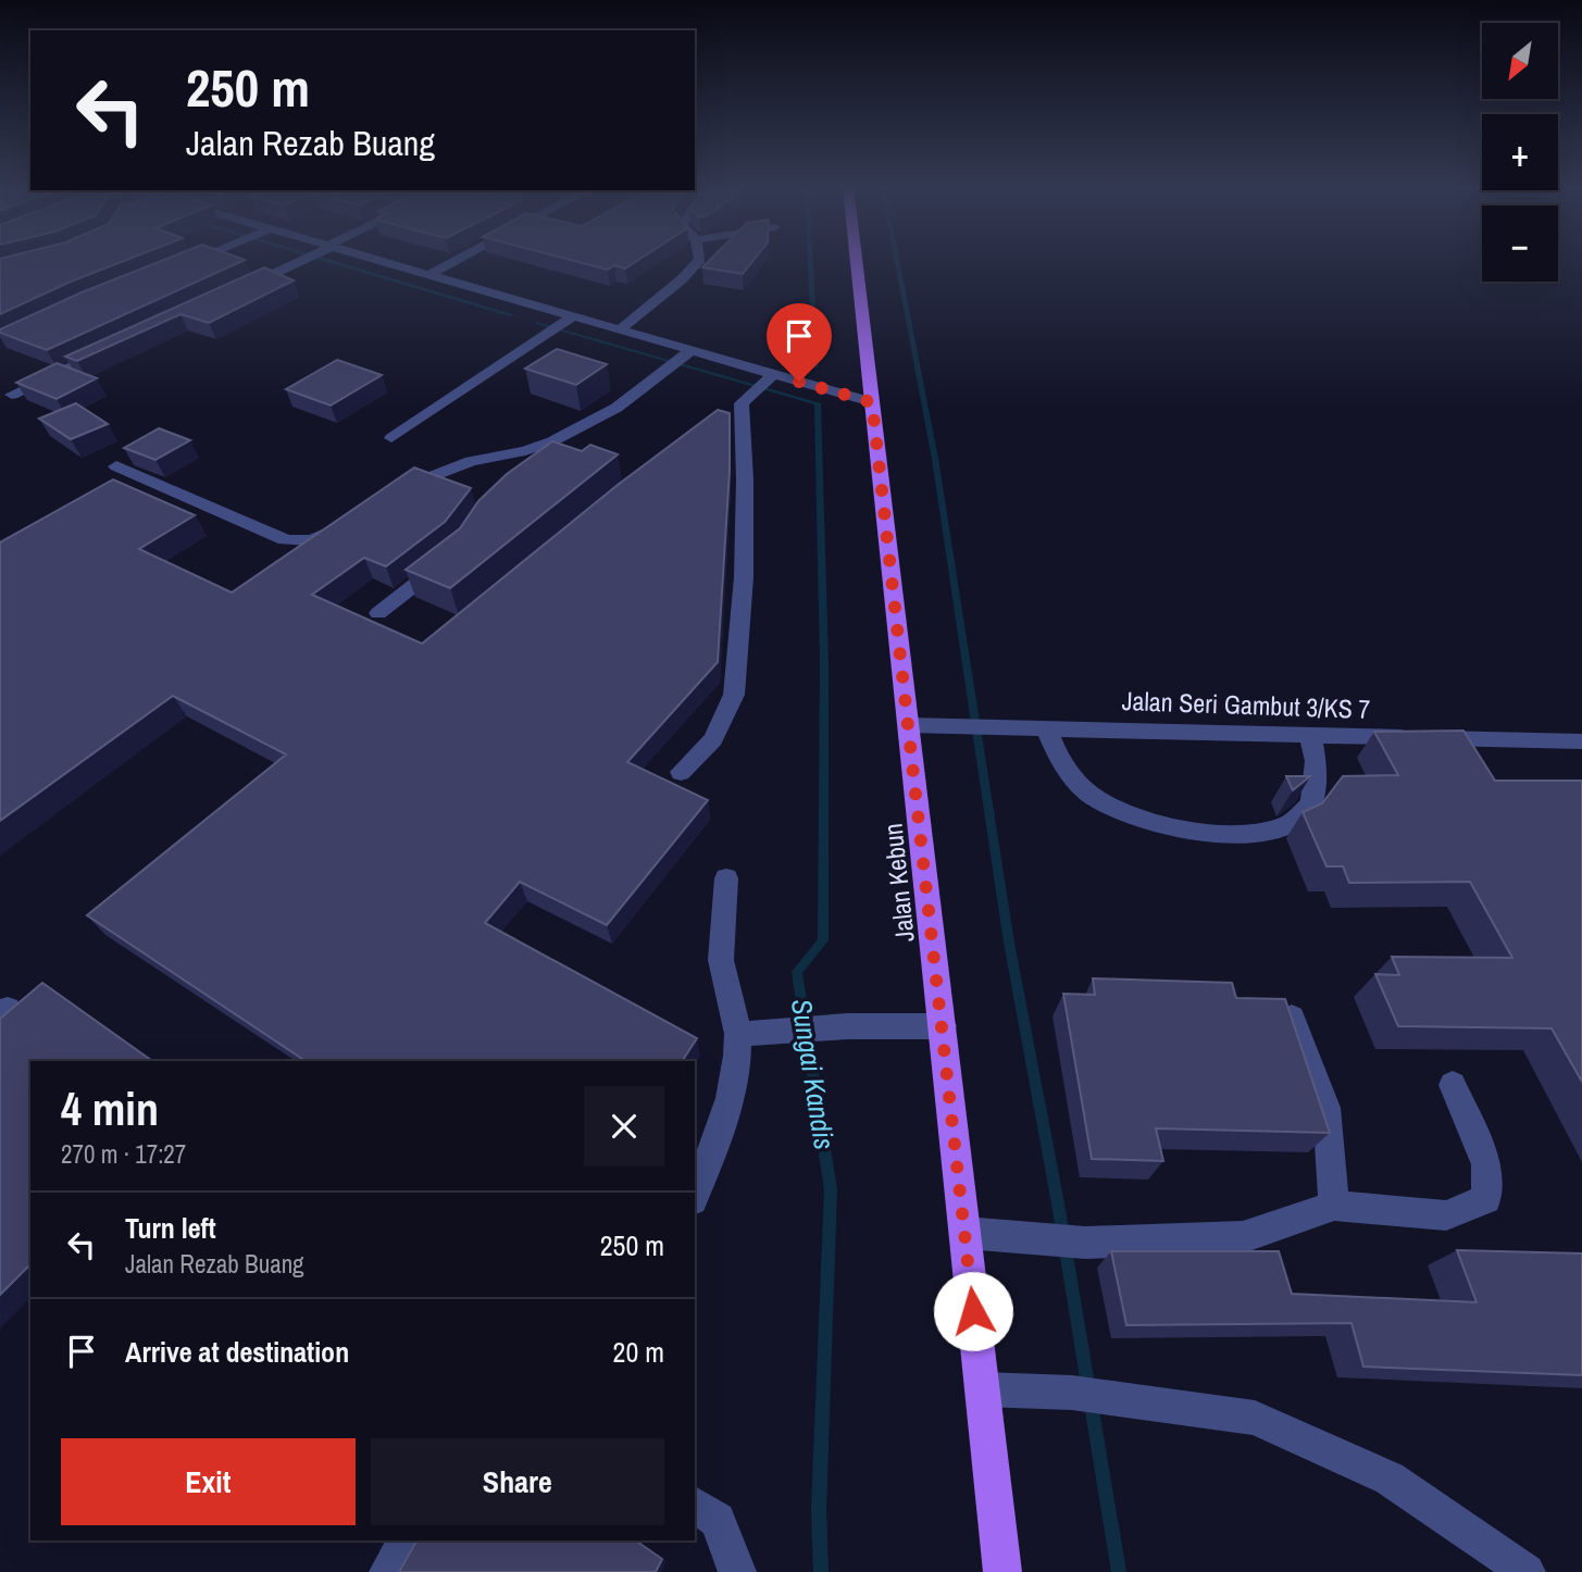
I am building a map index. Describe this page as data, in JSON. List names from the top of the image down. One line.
{"streets":{"main road":["Jalan Kebun"],"street":["Jalan Seri Gambut 3/KS 7"]},"crossings":[["Jalan Seri Gambut 3/KS 7","Jalan Kebun"]],"water":["Sungai Kandis"],"north":"bottom left","page":{"map_buttons":["+","−"],"turn":["250 m","Jalan Rezab Buang"],"heading":["4 min","270 m · 17:27"],"list":[{"name":"Turn left","note":"Jalan Rezab Buang","value":"250 m"},{"name":"Arrive at destination","value":"20 m"}],"buttons":["Exit","Share"]}}
